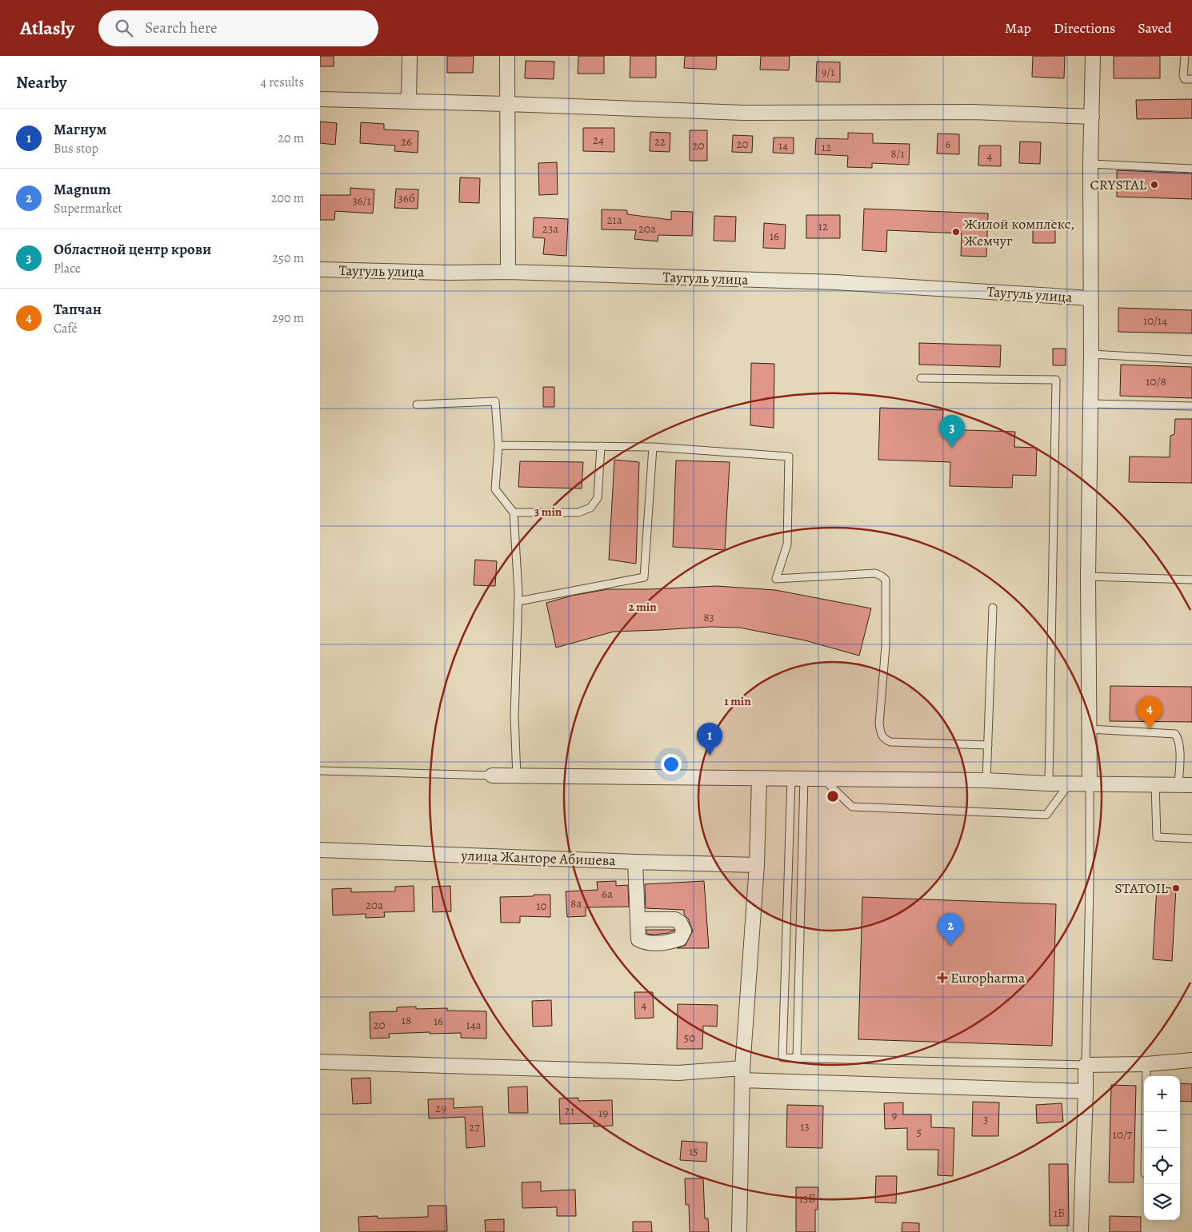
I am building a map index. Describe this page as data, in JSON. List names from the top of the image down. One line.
{"streets":{"street":["Таугуль улица","улица Жанторе Абишева"]},"places":{"other":["CRYSTAL","Жилой комплекс, Жемчуг","STATOIL"],"health":["Europharma"]},"house_numbers":["9/1","24","26","22","20","6","20","14","12","8/1","4","36б","36/1","21а","12","23а","20а","16","10/14","10/8","83","6а","8а","20а","10","4","18","16","20","14а","50","29","21","19","9","3","13","27","5","10/7","15","13Б","1Б"],"page":{"header":"Atlasly","search":"Search here","nav":["Map","Directions","Saved"],"heading":["Nearby","4 results"],"list":[{"mark":"1","name":"Магнум","note":"Bus stop","value":"20 m"},{"mark":"2","name":"Magnum","note":"Supermarket","value":"200 m"},{"mark":"3","name":"Областной центр крови","note":"Place","value":"250 m"},{"mark":"4","name":"Тапчан","note":"Café","value":"290 m"}],"pins":["3","4","1","2"],"map_buttons":["+","−"]},"rings":["3 min","2 min","1 min"]}
